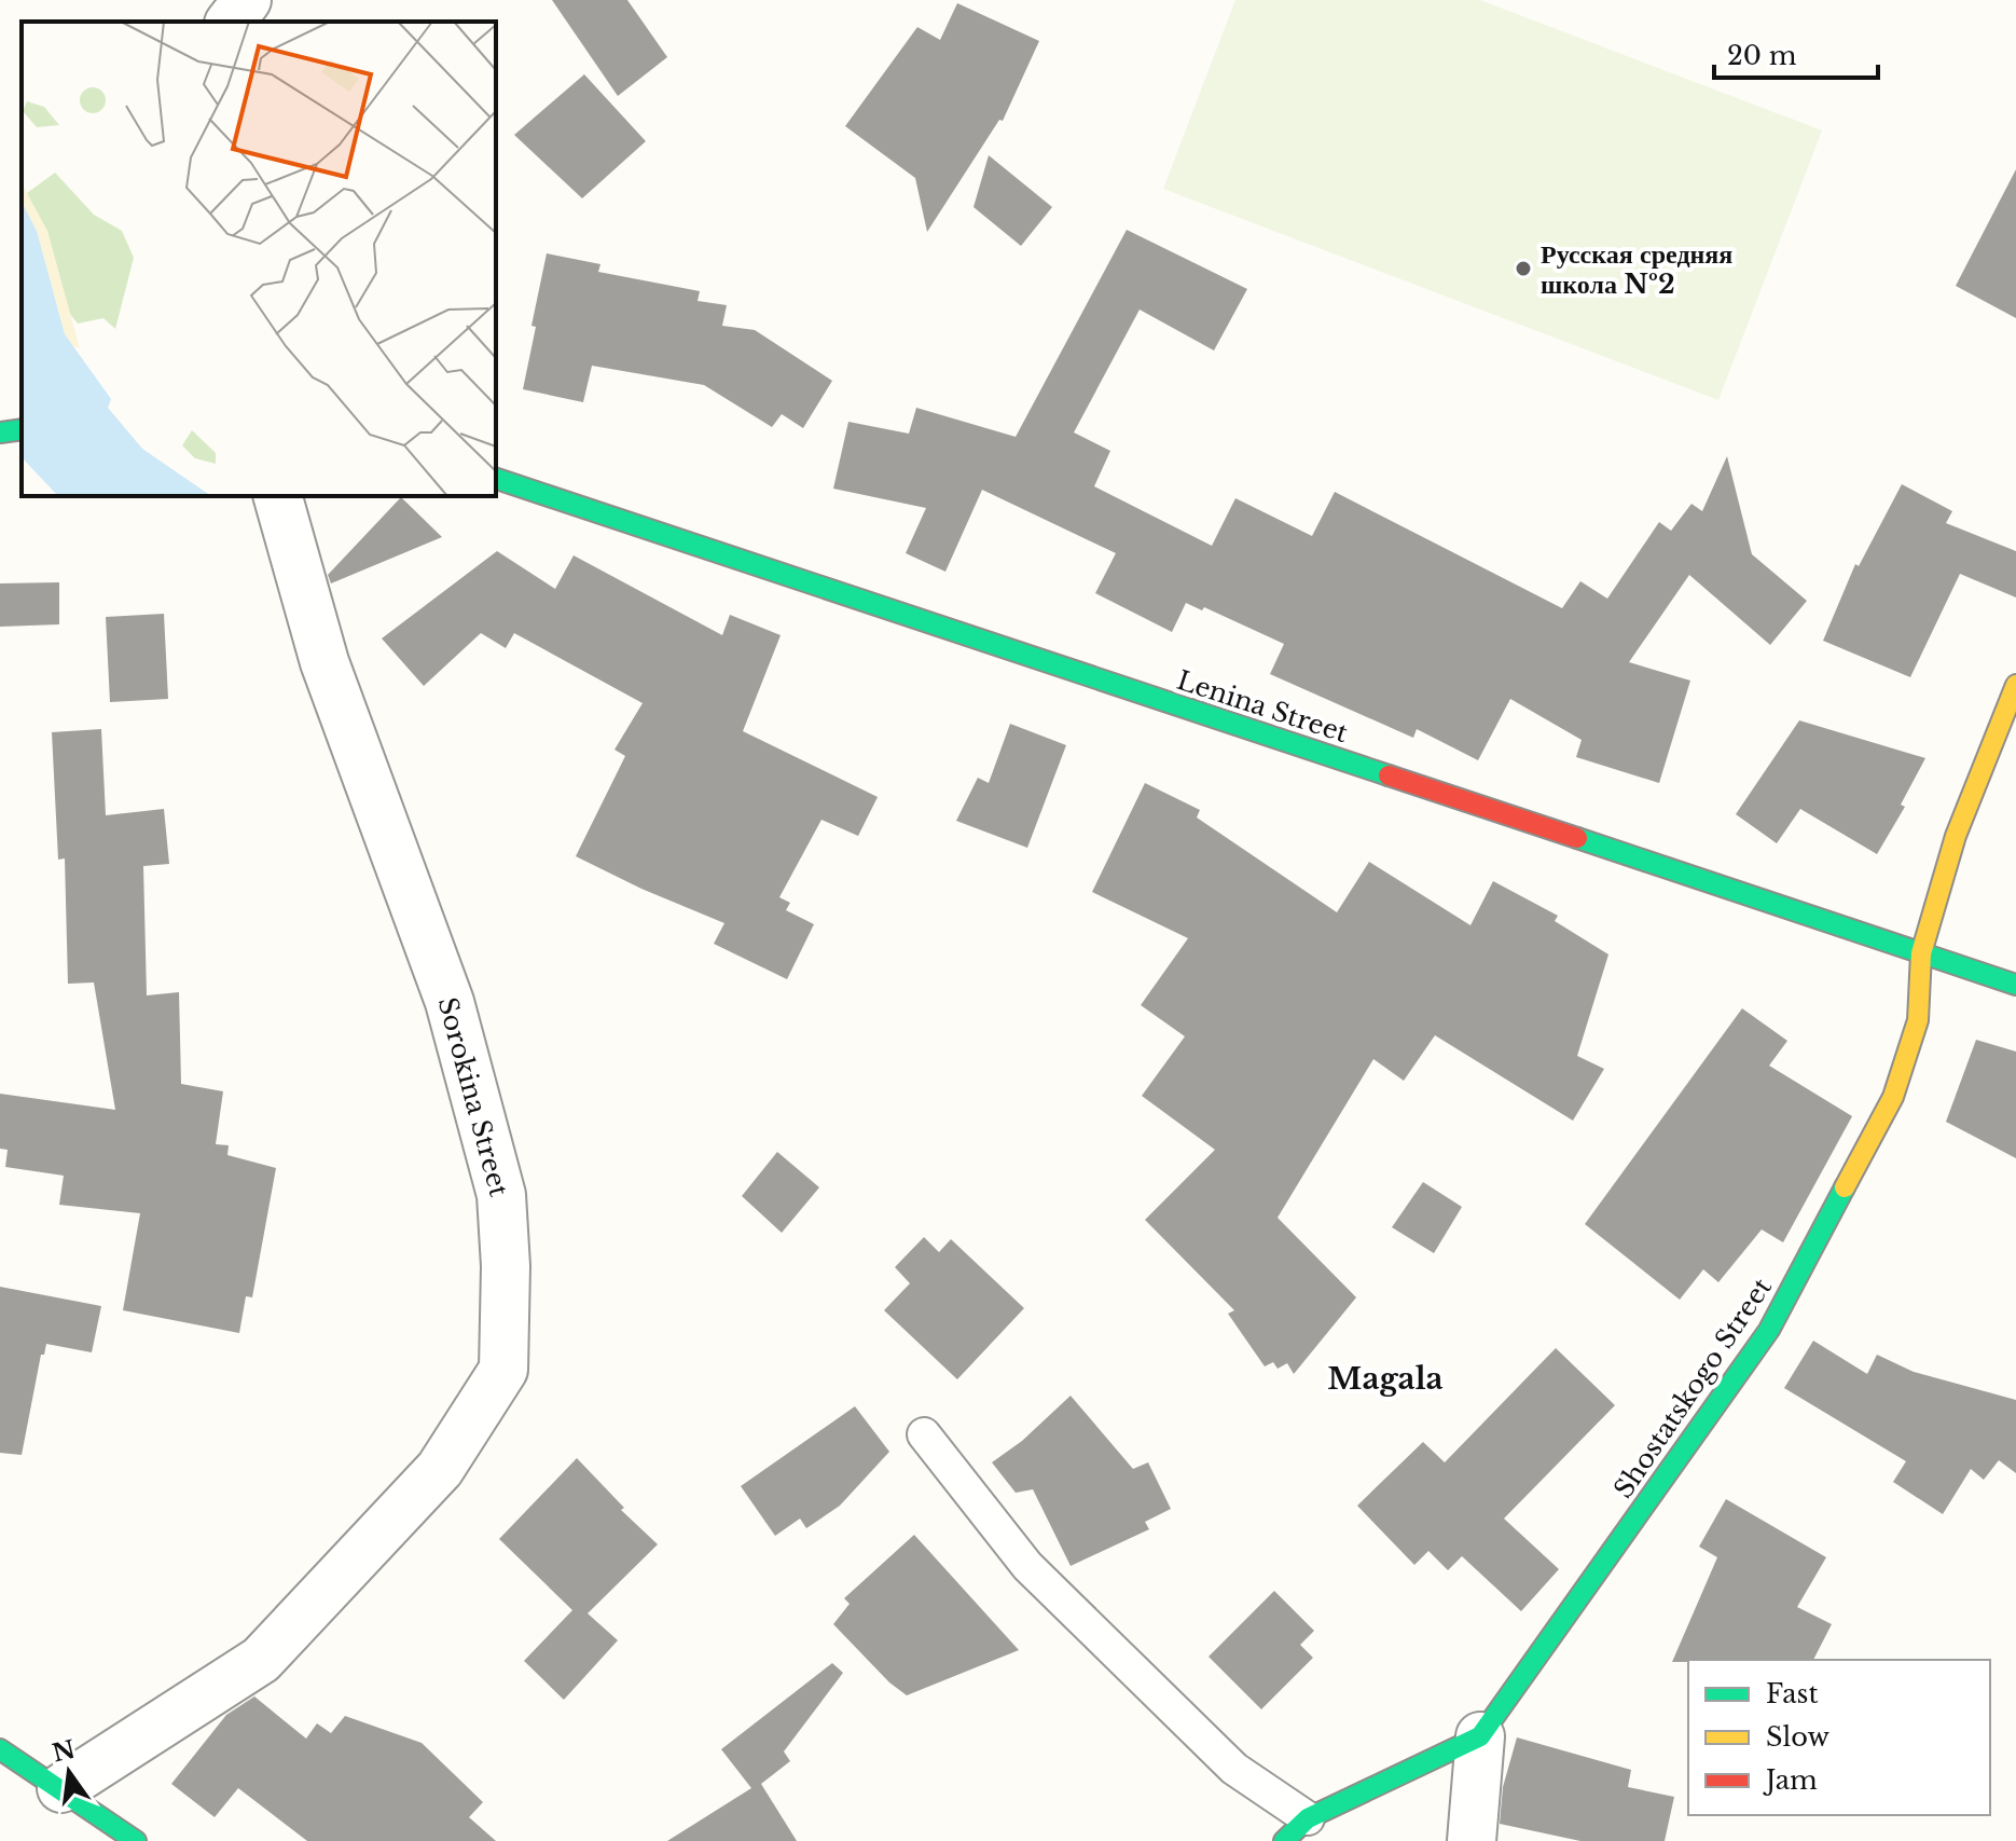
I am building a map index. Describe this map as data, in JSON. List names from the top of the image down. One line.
{"streets":{"street":["Lenina Street","Sorokina Street","Shostatskogo Street"]},"crossings":[["Lenina Street","Shostatskogo Street"]],"districts":["Magala"],"places":["Русская средняя школа №2"],"legend":["Fast","Slow","Jam"],"scale_bar":"20 m","north":"top"}
